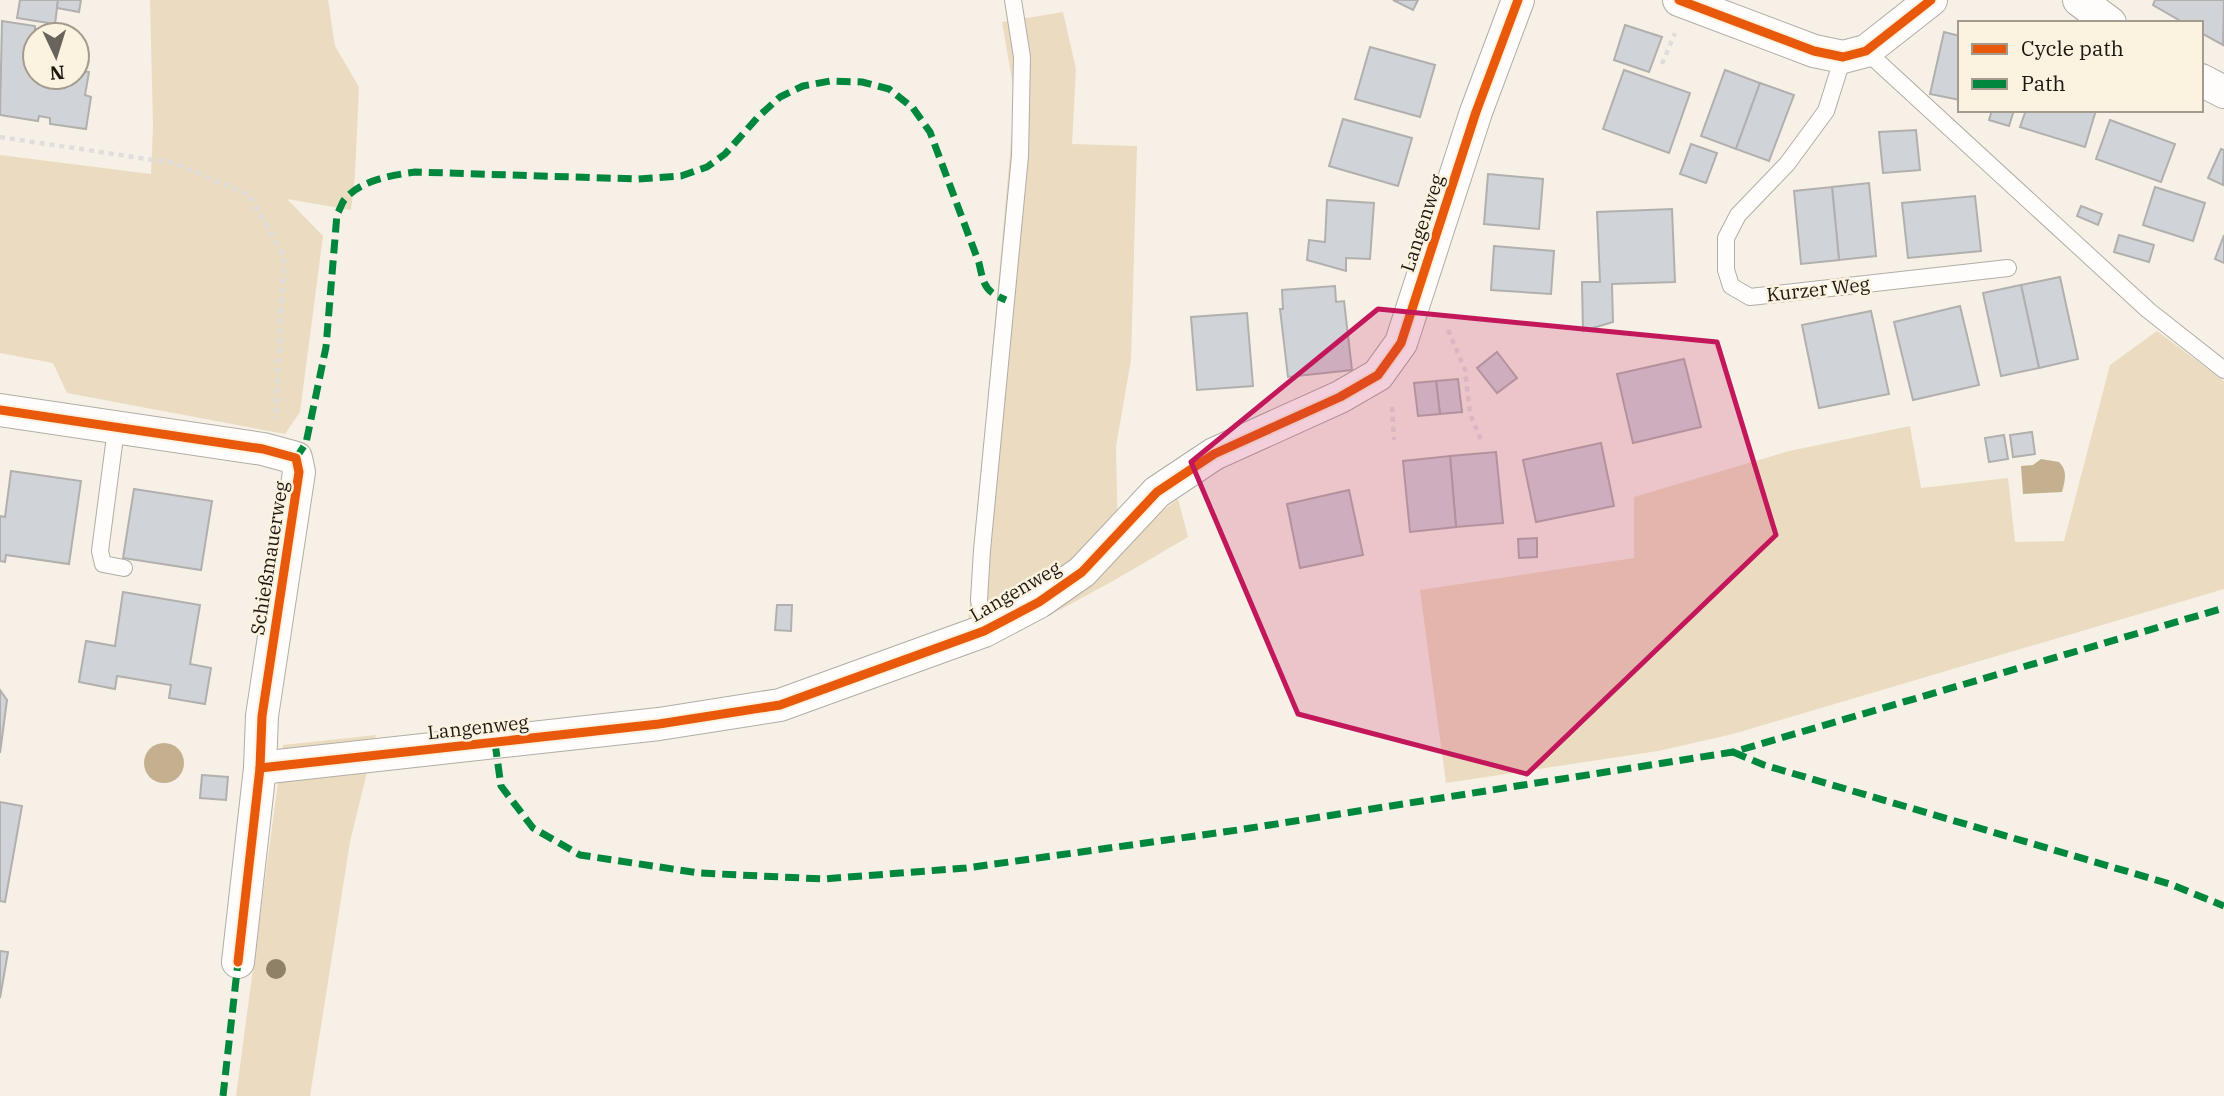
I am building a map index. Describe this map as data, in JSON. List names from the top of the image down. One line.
{"streets":{"street":["Langenweg","Schießmauerweg"],"lane":["Kurzer Weg"]},"crossings":[["Langenweg","Schießmauerweg"]],"legend":["Cycle path","Path"],"north":"bottom"}
